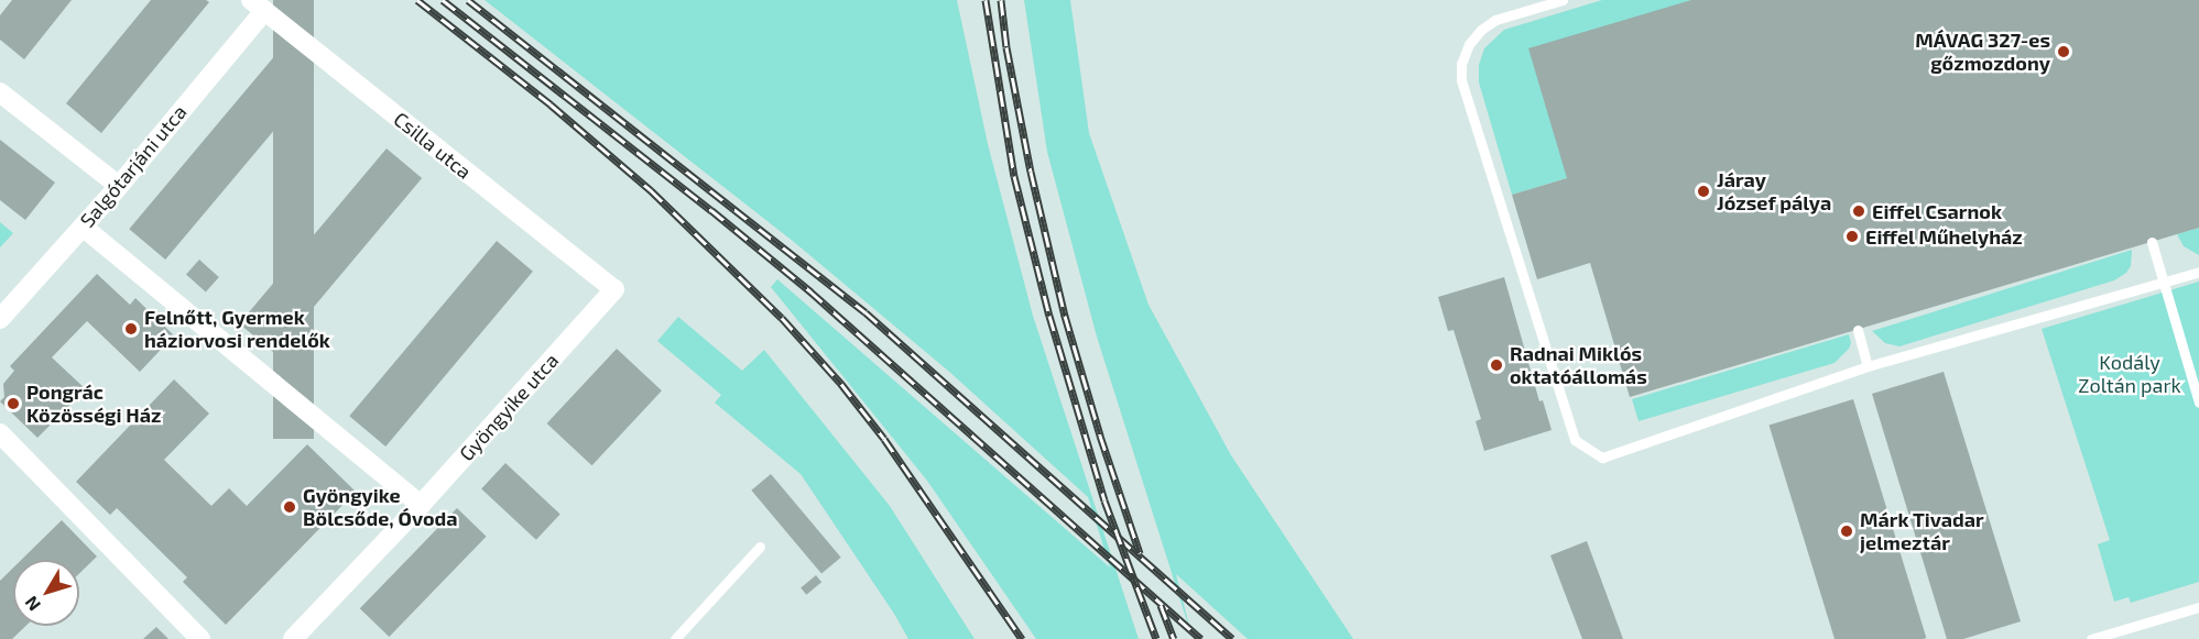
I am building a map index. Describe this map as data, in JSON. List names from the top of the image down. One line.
{"streets":{"street":["Csilla utca","Salgótarjáni utca","Gyöngyike utca"]},"crossings":[["Csilla utca","Salgótarjáni utca"],["Csilla utca","Gyöngyike utca"]],"parks":["Kodály Zoltán park"],"places":["MÁVAG 327-es gőzmozdony","Járay József pálya","Eiffel Csarnok","Eiffel Műhelyház","Felnőtt, Gyermek háziorvosi rendelők","Radnai Miklós oktatóállomás","Pongrác Közösségi Ház","Gyöngyike Bölcsőde, Óvoda","Márk Tivadar jelmeztár"],"north":"bottom left"}
